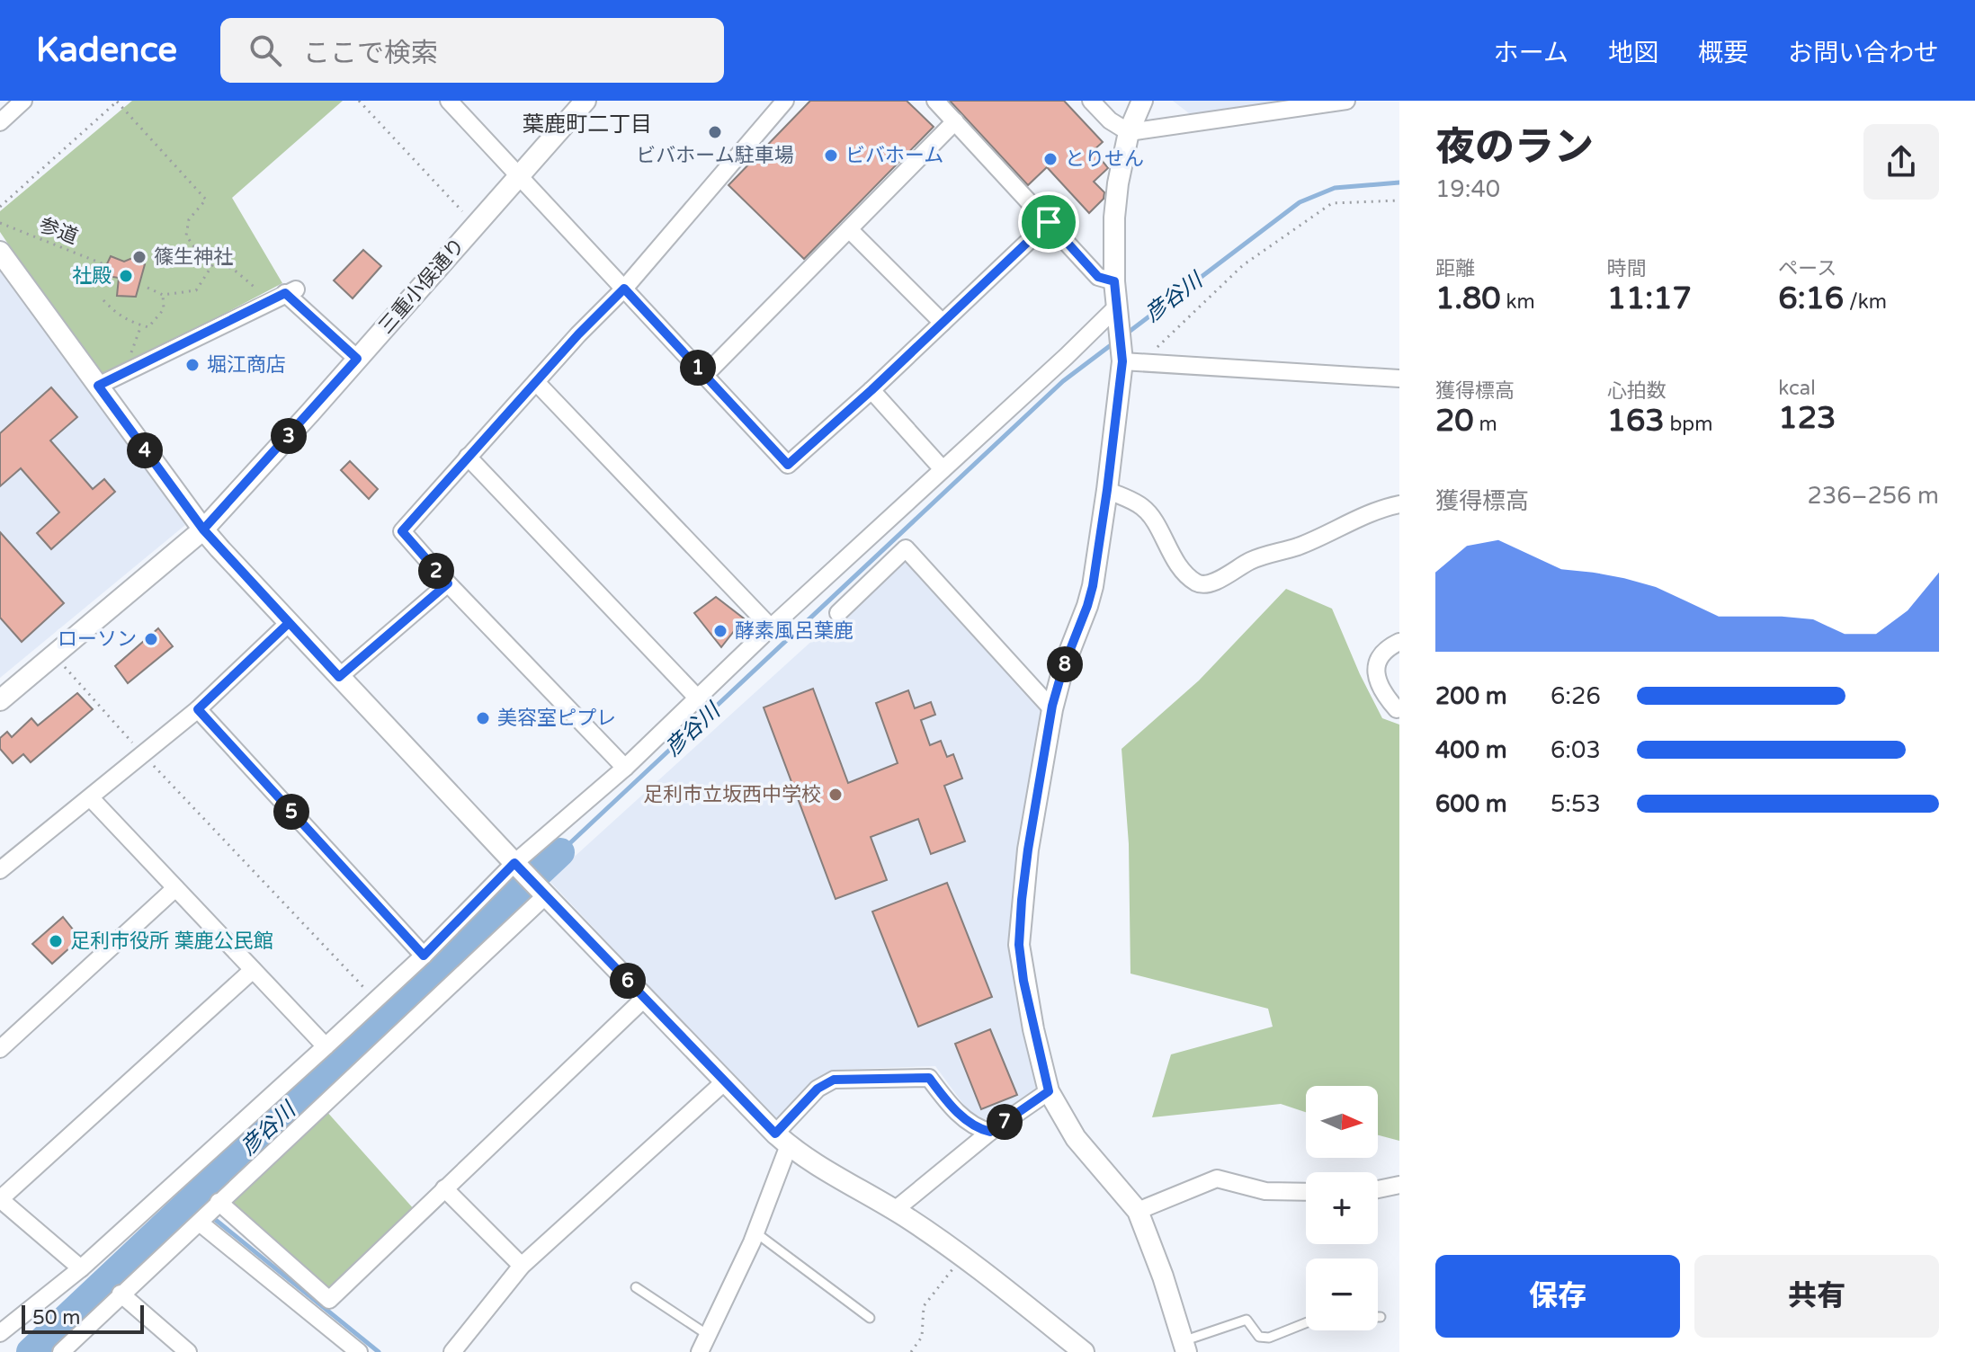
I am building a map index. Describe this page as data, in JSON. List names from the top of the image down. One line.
{"streets":{"street":["三重小俣通り"],"path":["参道"]},"districts":["葉鹿町二丁目"],"water":["彦谷川"],"places":["ビバホーム駐車場","ビバホーム","とりせん","篠生神社","社殿","堀江商店","酵素風呂葉鹿","ローソン","美容室ピプレ","足利市立坂西中学校","足利市役所 葉鹿公民館"],"scale_bar":"50 m","north":"right","page":{"header":"Kadence","search":"ここで検索","nav":["ホーム","地図","概要","お問い合わせ"],"heading":["夜のラン","19:40"],"stats":[["距離","1.80 km"],["時間","11:17"],["ペース","6:16 /km"],["獲得標高","20 m"],["心拍数","163 bpm"],["kcal","123"]],"pins":["1","3","4","2","8","5","6","7"],"chart":["獲得標高","236–256 m"],"list":[{"name":"200 m","note":"6:26"},{"name":"400 m","note":"6:03"},{"name":"600 m","note":"5:53"}],"map_buttons":["+","−"],"buttons":["保存","共有"],"scale":"50 m"}}
